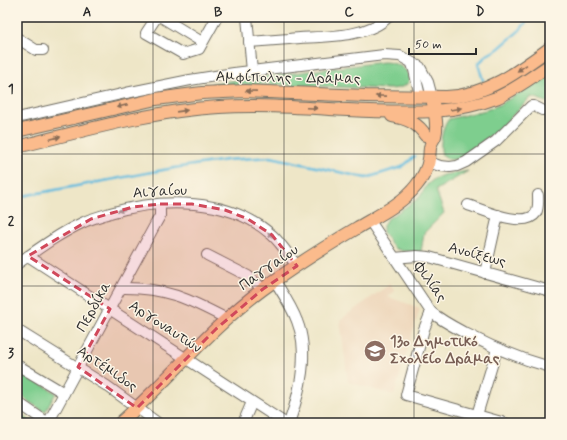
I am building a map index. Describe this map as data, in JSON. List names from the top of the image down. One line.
{"streets":{"main road":["Αμφίπολης - Δράμας","Παγγαίου"],"street":["Αιγαίου","Ανοίξεως","Φιλίας","Περδίκα","Αργοναυτών","Αρτέμιδος"]},"crossings":[["Αμφίπολης - Δράμας","Παγγαίου"],["Αιγαίου","Παγγαίου"],["Αιγαίου","Περδίκα"],["Αιγαίου","Αργοναυτών"],["Ανοίξεως","Φιλίας"],["Παγγαίου","Φιλίας"],["Παγγαίου","Αργοναυτών"],["Παγγαίου","Αρτέμιδος"],["Περδίκα","Αργοναυτών"],["Περδίκα","Αρτέμιδος"]],"one_way":["Αιγαίου"],"places":{"school or university":["13ο Δημοτικό Σχολείο Δράμας"]},"scale_bar":"50 m","grid":{"columns":["A","B","C","D"],"rows":["1","2","3"]}}
